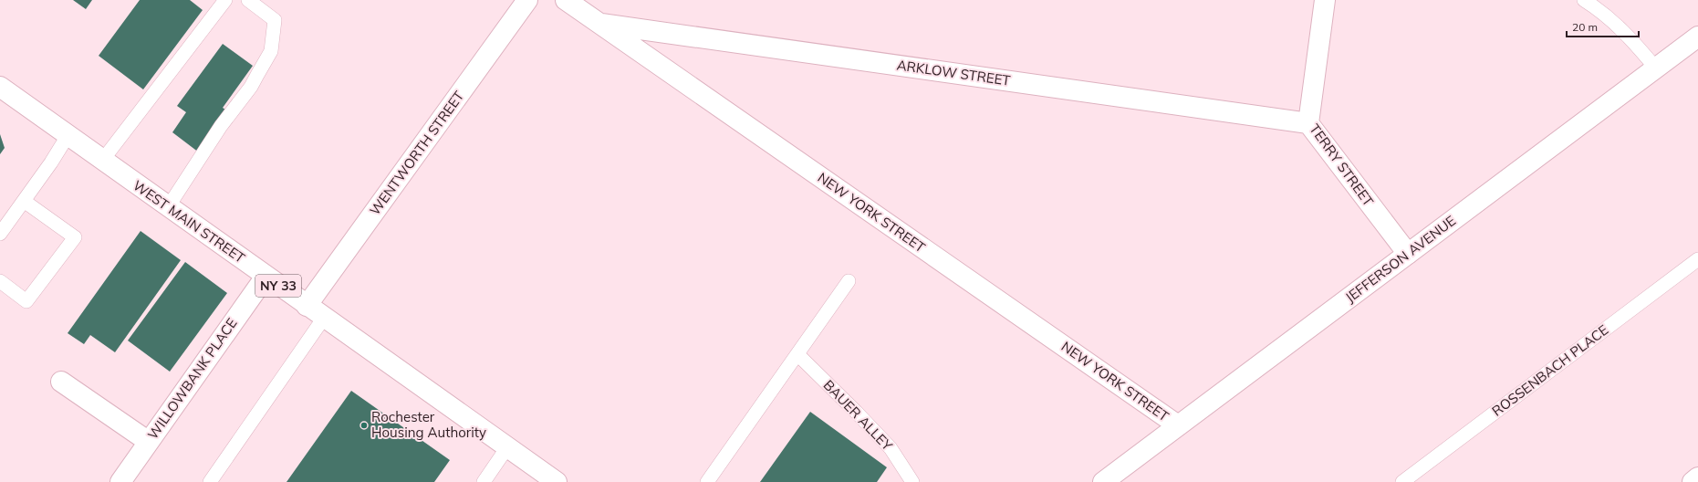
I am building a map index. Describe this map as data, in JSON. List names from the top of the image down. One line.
{"streets":{"street":["ARKLOW STREET","WENTWORTH STREET","TERRY STREET","NEW YORK STREET","WEST MAIN STREET","JEFFERSON AVENUE","NY 33","WILLOWBANK PLACE"],"lane":["ROSSENBACH PLACE","BAUER ALLEY"]},"crossings":[["ARKLOW STREET","TERRY STREET"],["ARKLOW STREET","NEW YORK STREET"],["WENTWORTH STREET","WEST MAIN STREET"],["TERRY STREET","JEFFERSON AVENUE"],["NEW YORK STREET","JEFFERSON AVENUE"],["WEST MAIN STREET","WILLOWBANK PLACE"]],"places":["Rochester Housing Authority"],"scale_bar":"20 m"}
